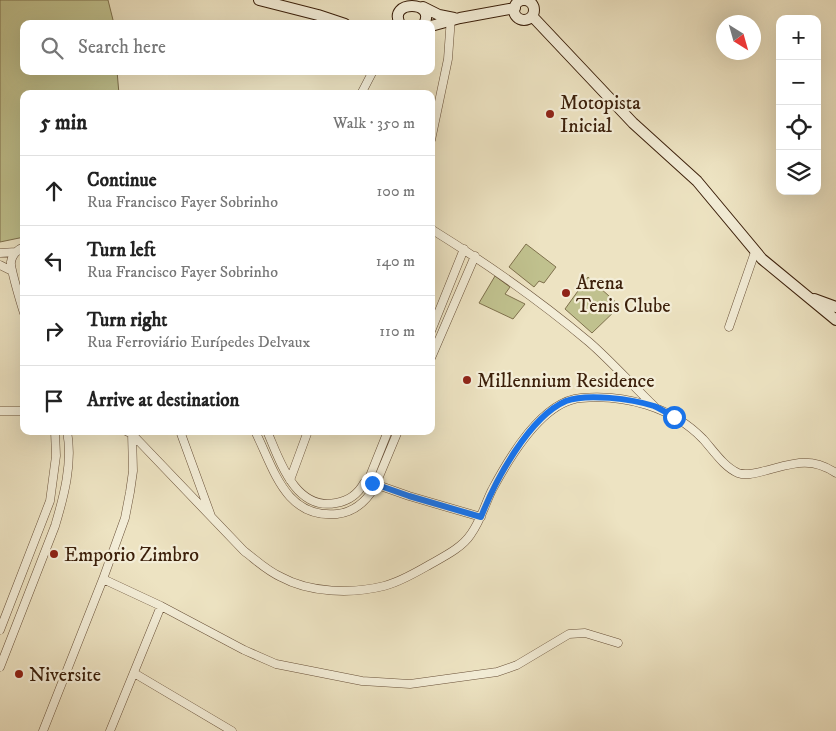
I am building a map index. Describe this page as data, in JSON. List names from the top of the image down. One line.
{"places":["Motopista Inicial","Arena Tenis Clube","Millennium Residence","Emporio Zimbro","Niversite"],"north":"bottom right","page":{"map_buttons":["+","−"],"search":"Search here","heading":["5 min","Walk · 350 m"],"list":[["Continue","Rua Francisco Fayer Sobrinho","100 m"],["Turn left","Rua Francisco Fayer Sobrinho","140 m"],["Turn right","Rua Ferroviário Eurípedes Delvaux","110 m"],"Arrive at destination"]}}
